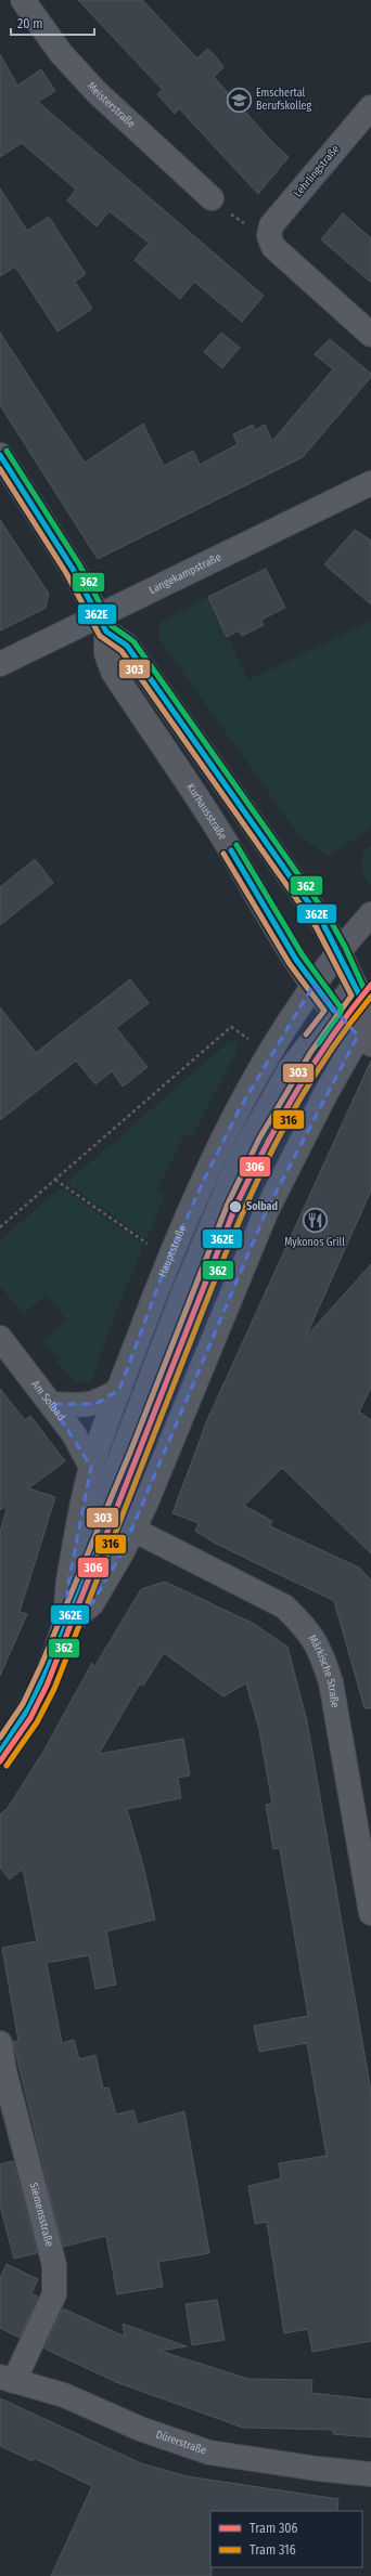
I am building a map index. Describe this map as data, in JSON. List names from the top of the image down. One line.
{"streets":{"street":["Meisterstraße","Lehrlingstraße","Langekampstraße","Kurhausstraße","Hauptstraße","Am Solbad","Märkische Straße","Siemensstraße","Dürerstraße"]},"crossings":[["Langekampstraße","Kurhausstraße"],["Kurhausstraße","Hauptstraße"],["Hauptstraße","Am Solbad"],["Hauptstraße","Märkische Straße"],["Siemensstraße","Dürerstraße"]],"places":{"school or university":["Emschertal Berufskolleg"],"other":["Solbad"],"restaurant":["Mykonos Grill"]},"lines":["transit line 362","transit line 362E","transit line 303","tram line 306","tram line 316"],"legend":["Tram 306","Tram 316"],"scale_bar":"20 m"}
